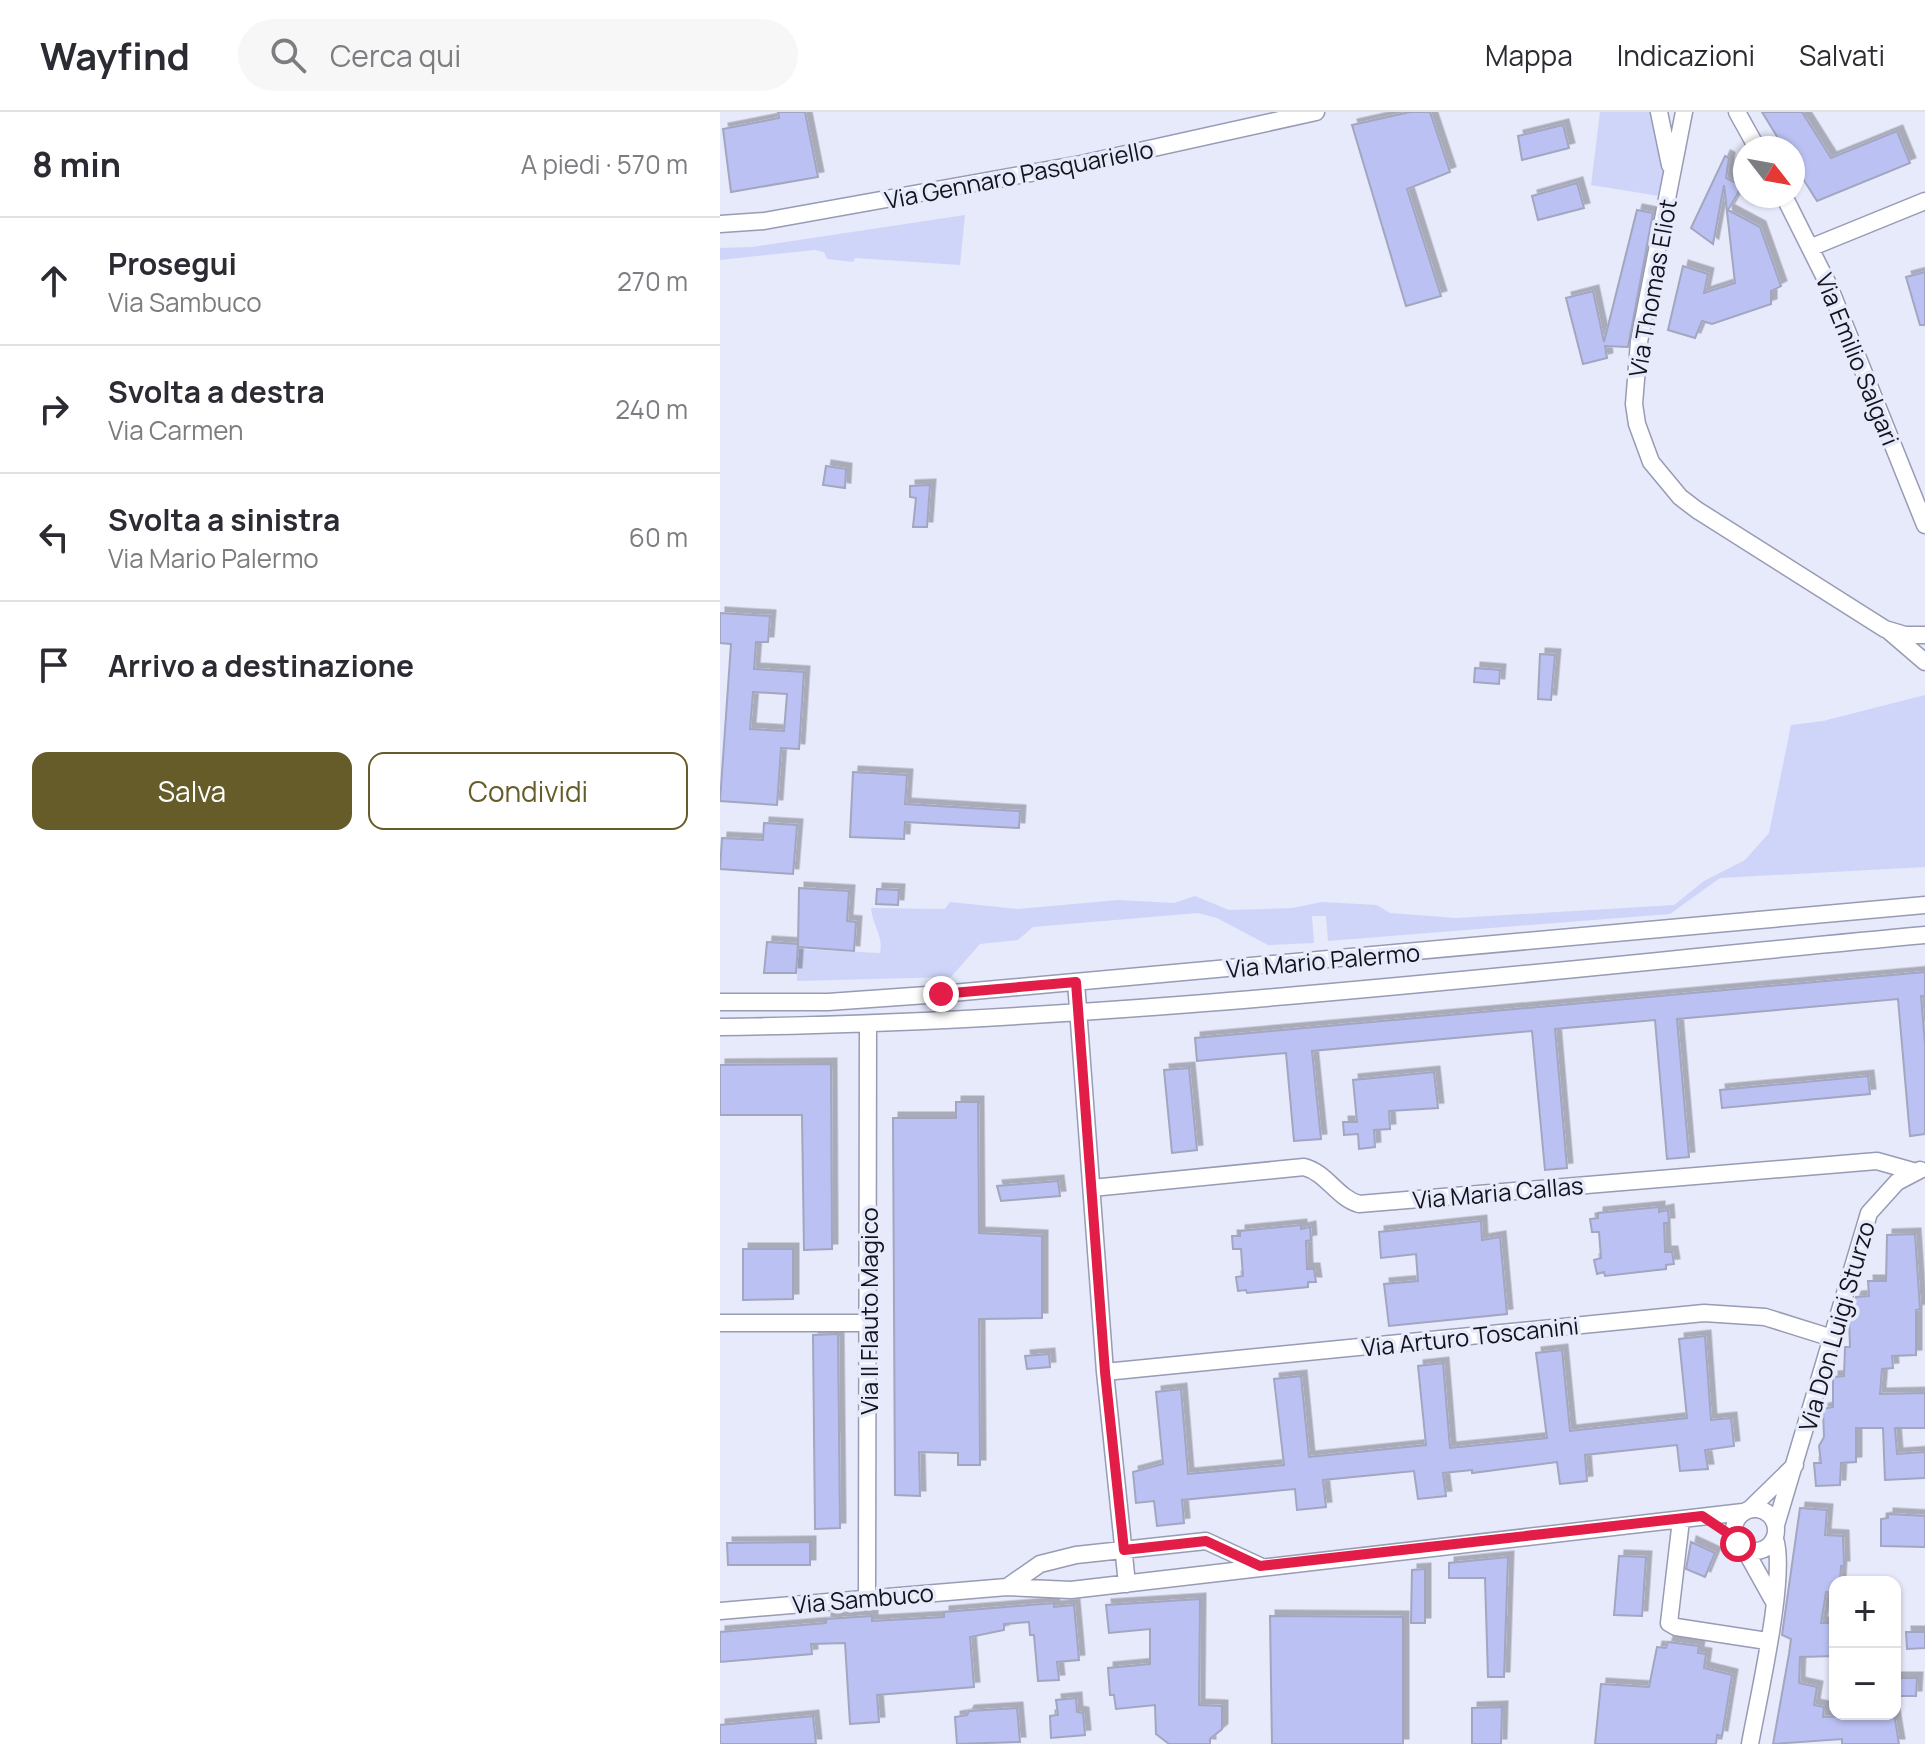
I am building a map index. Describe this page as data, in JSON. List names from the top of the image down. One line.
{"streets":{"street":["Via Gennaro Pasquariello","Via Thomas Eliot","Via Emilio Salgari","Via Mario Palermo","Via Maria Callas","Via Il Flauto Magico","Via Don Luigi Sturzo","Via Arturo Toscanini","Via Sambuco"]},"crossings":[["Via Mario Palermo","Via Il Flauto Magico"],["Via Maria Callas","Via Don Luigi Sturzo"],["Via Il Flauto Magico","Via Sambuco"],["Via Don Luigi Sturzo","Via Arturo Toscanini"],["Via Don Luigi Sturzo","Via Sambuco"]],"north":"bottom right","page":{"header":"Wayfind","search":"Cerca qui","nav":["Mappa","Indicazioni","Salvati"],"heading":["8 min","A piedi · 570 m"],"list":[["Prosegui","Via Sambuco","270 m"],["Svolta a destra","Via Carmen","240 m"],["Svolta a sinistra","Via Mario Palermo","60 m"],"Arrivo a destinazione"],"buttons":["Salva","Condividi"],"map_buttons":["+","−"]}}
